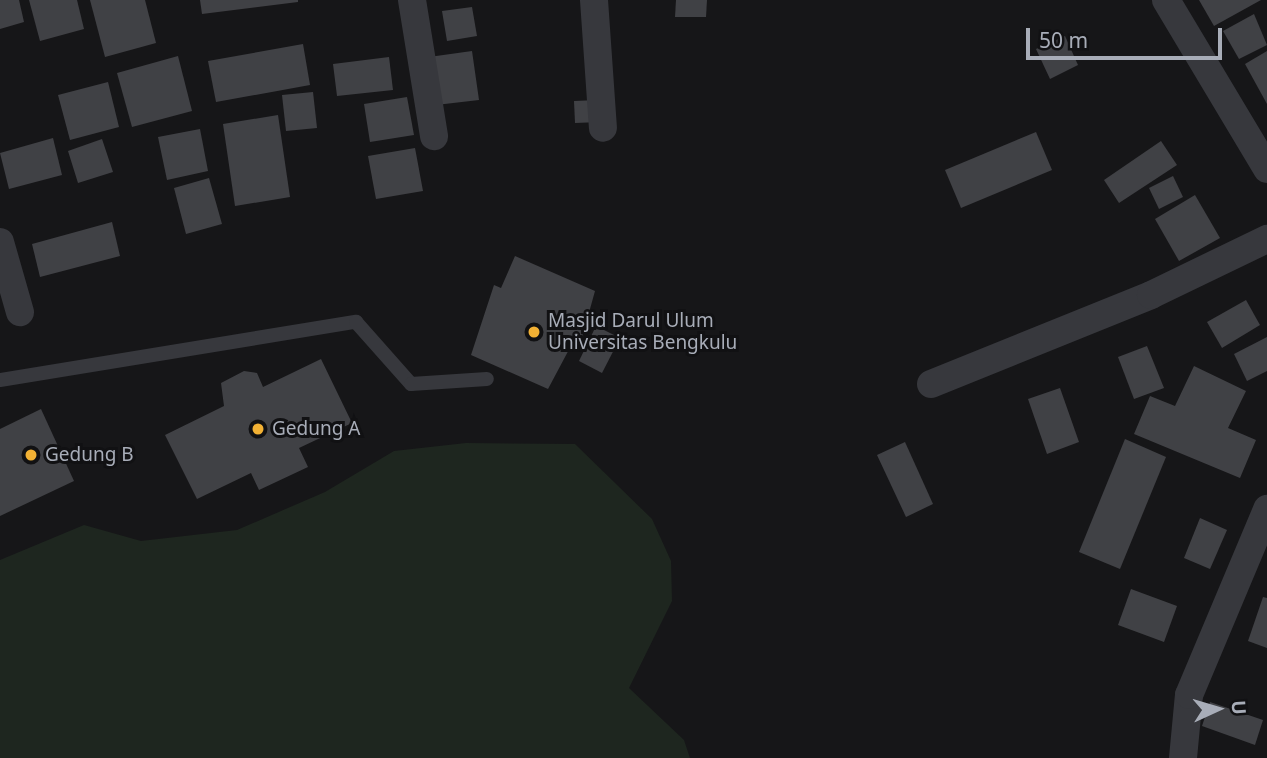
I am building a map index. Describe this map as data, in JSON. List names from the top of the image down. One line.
{"places":["Masjid Darul Ulum Universitas Bengkulu","Gedung A","Gedung B"],"scale_bar":"50 m","north":"right"}
